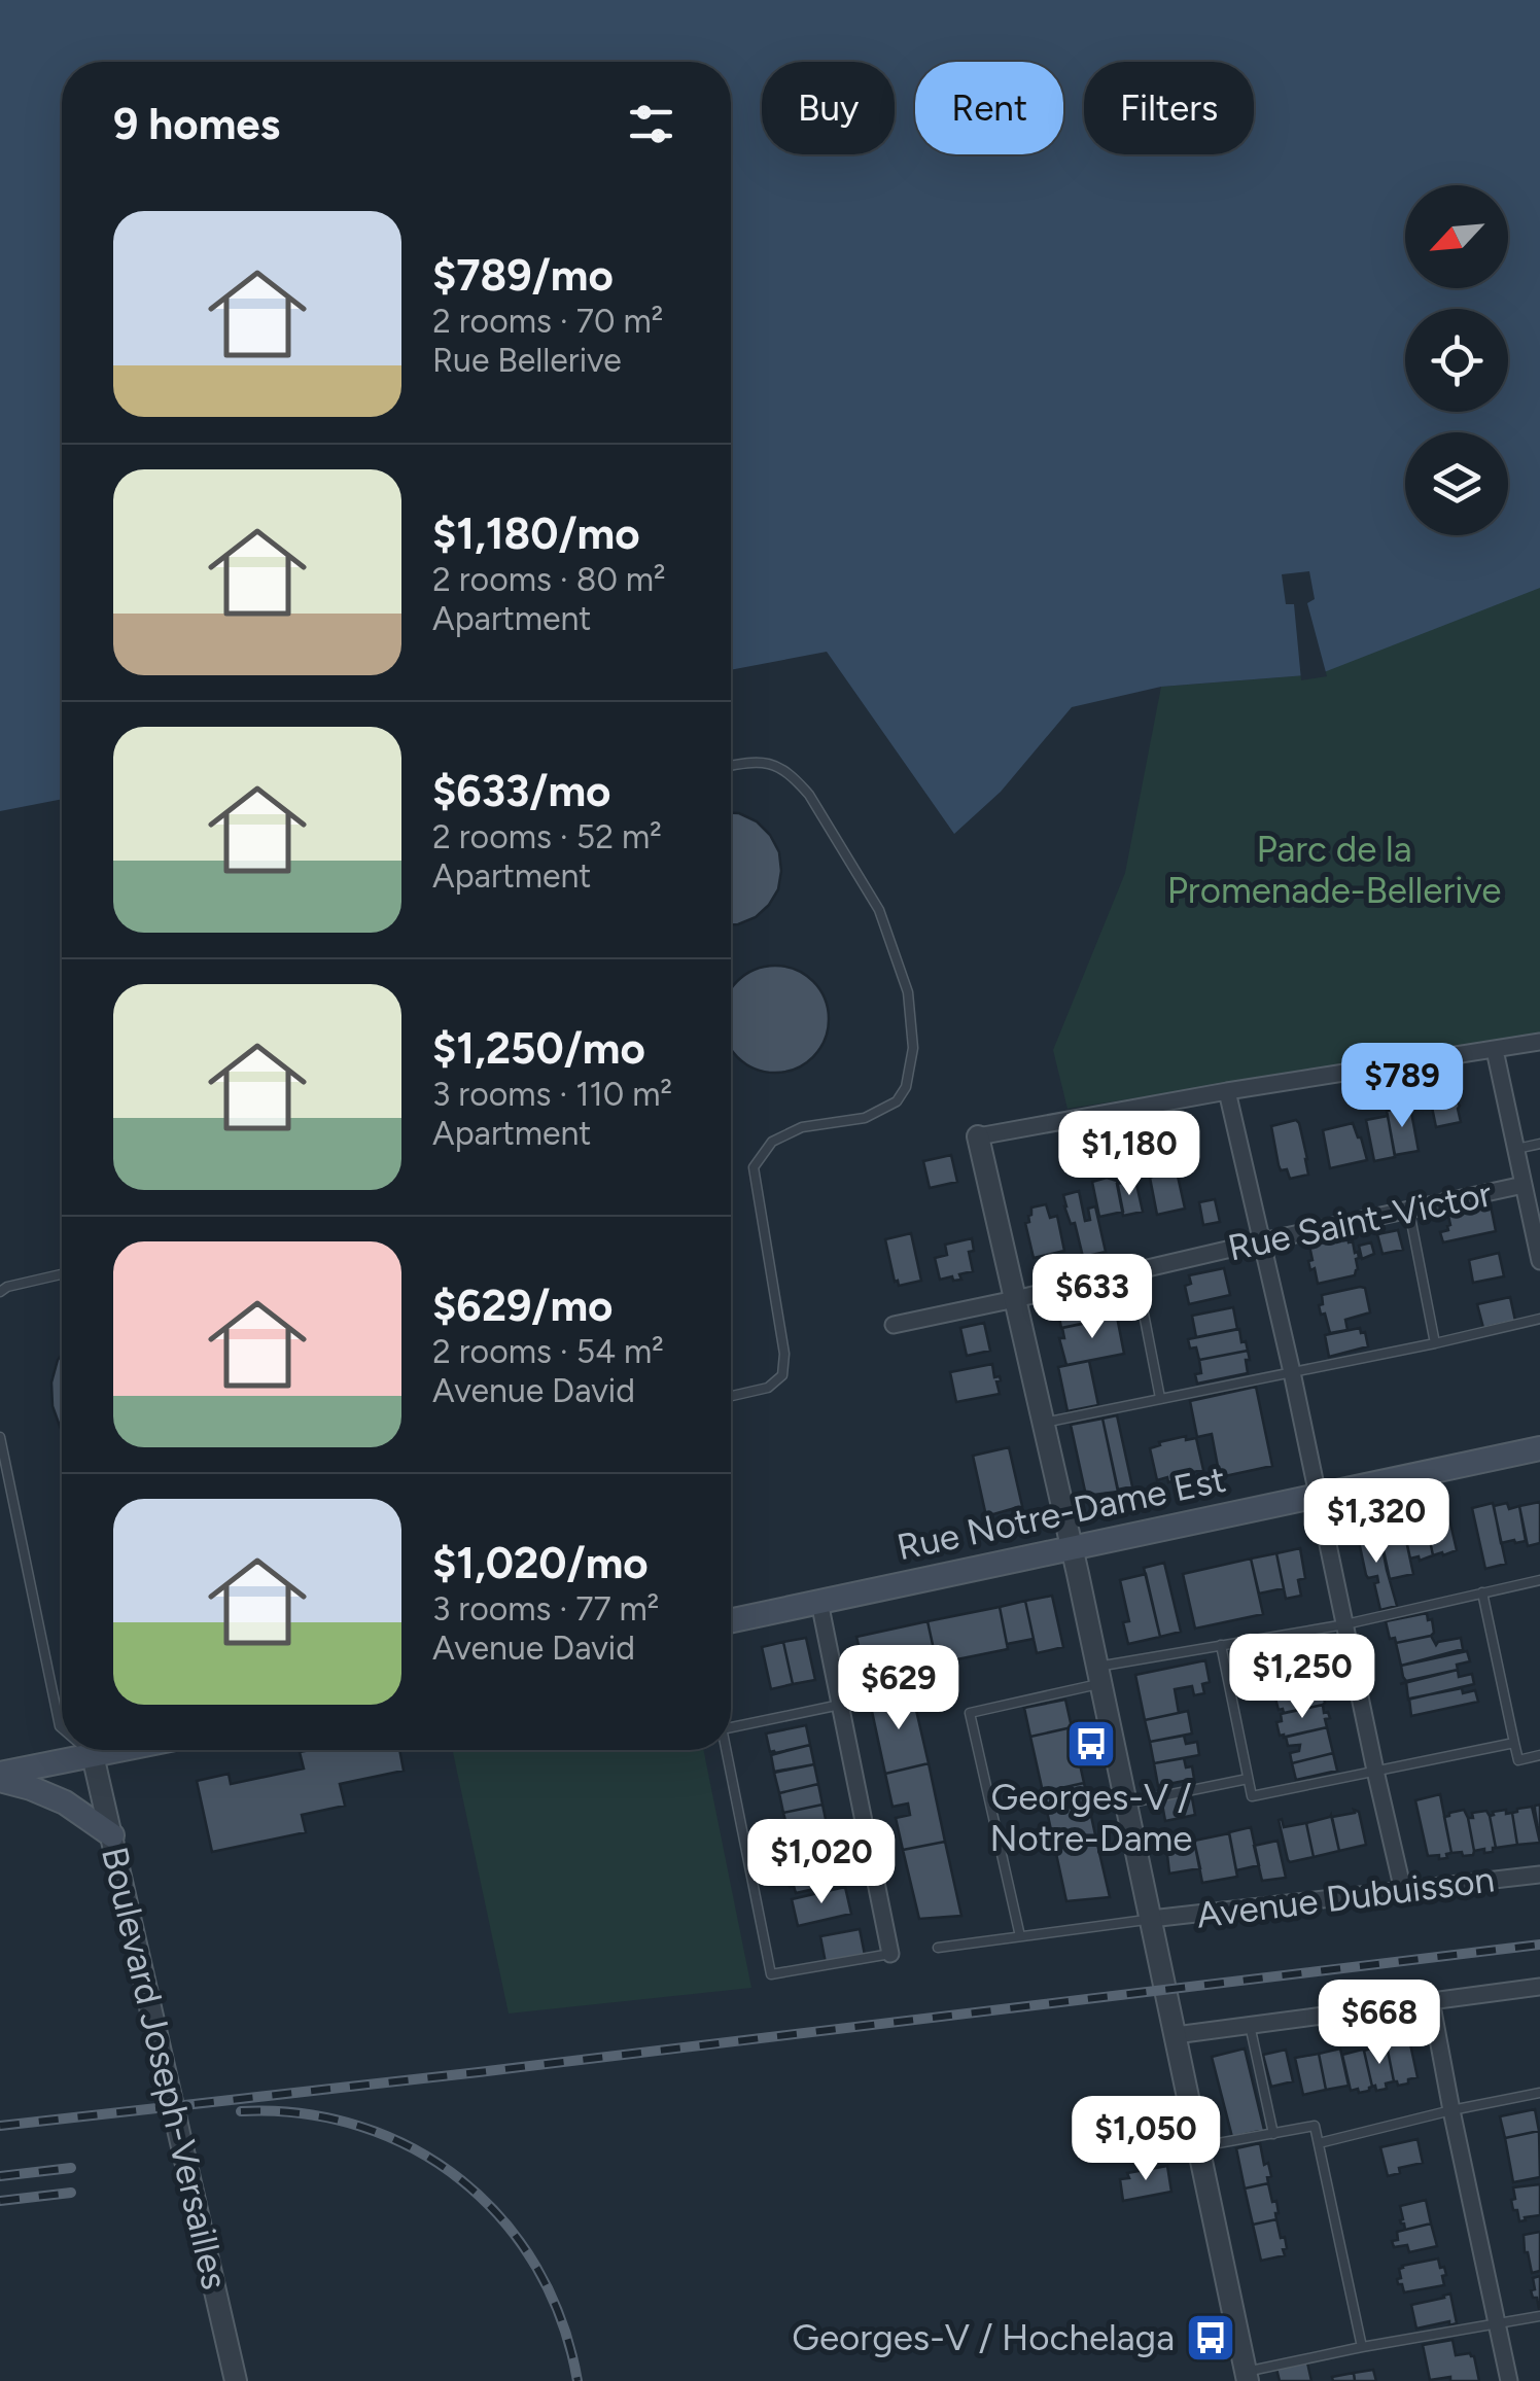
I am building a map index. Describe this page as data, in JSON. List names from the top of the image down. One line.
{"streets":{"main road":["Rue Notre-Dame Est"],"street":["Rue Saint-Victor","Avenue Dubuisson","Boulevard Joseph-Versailles"]},"parks":["Parc de la Promenade-Bellerive"],"places":{"bus stop":["Georges-V / Notre-Dame","Georges-V / Hochelaga"]},"north":"bottom left","page":{"chip":["Buy","Rent","Filters"],"heading":"9 homes","list":[{"name":"$789/mo","note":"2 rooms · 70 m² · Rue Bellerive"},{"name":"$1,180/mo","note":"2 rooms · 80 m² · Apartment"},{"name":"$633/mo","note":"2 rooms · 52 m² · Apartment"},{"name":"$1,250/mo","note":"3 rooms · 110 m² · Apartment"},{"name":"$629/mo","note":"2 rooms · 54 m² · Avenue David"},{"name":"$1,020/mo","note":"3 rooms · 77 m² · Avenue David"}],"price":["$789","$1,180","$633","$1,320","$1,250","$629","$1,020","$668","$1,050"]}}
